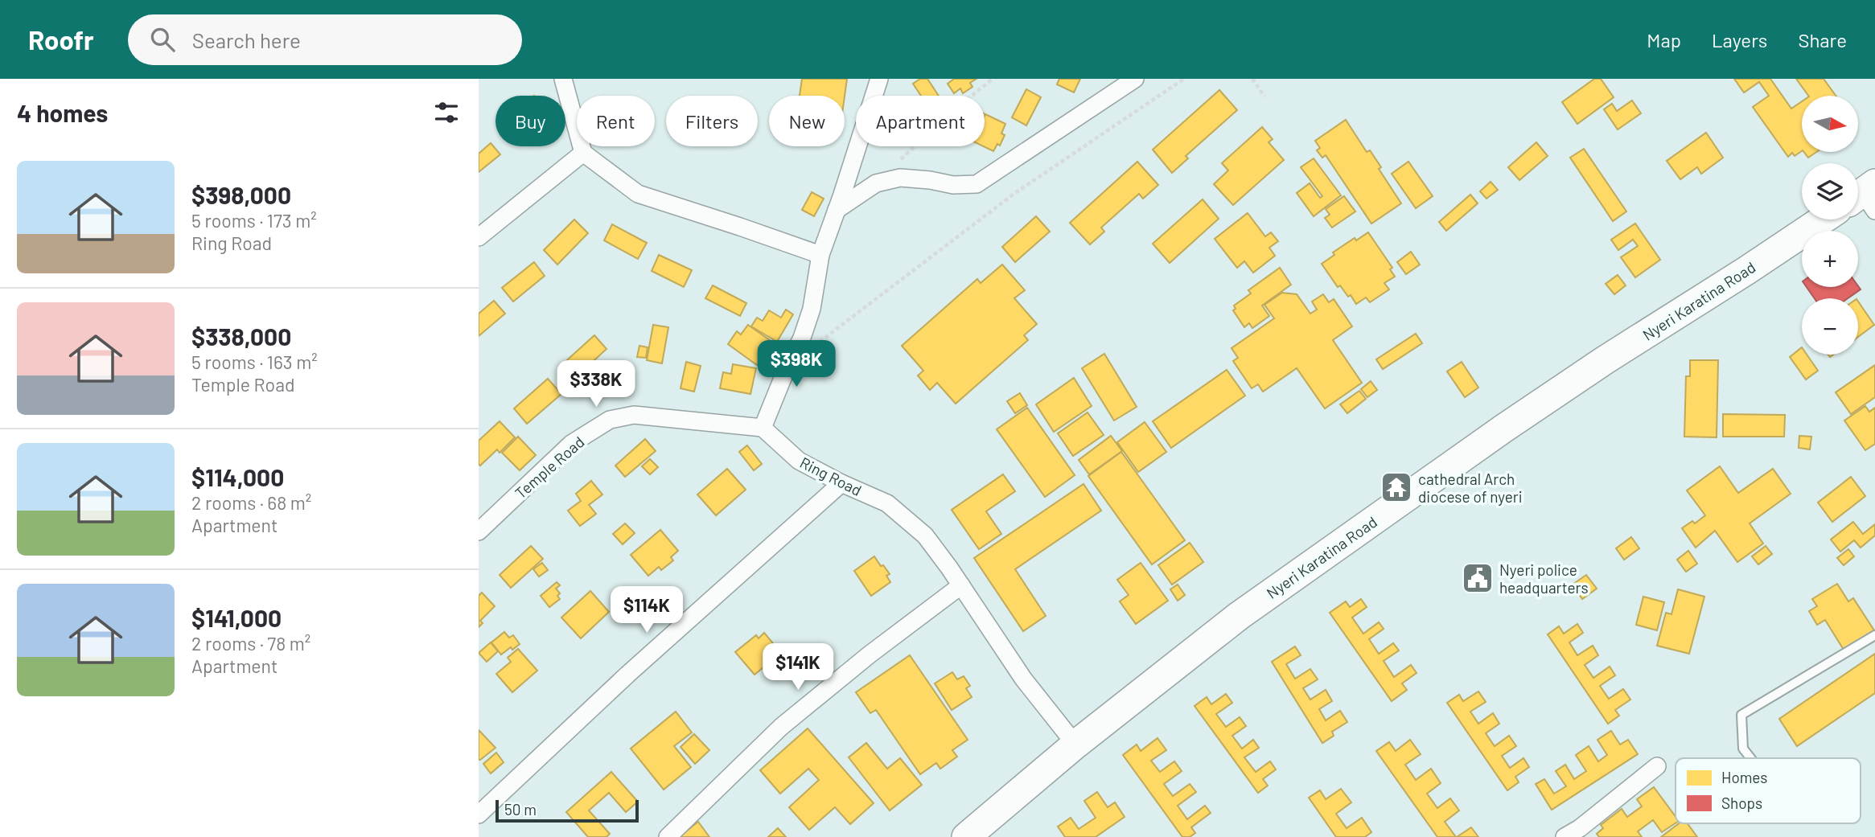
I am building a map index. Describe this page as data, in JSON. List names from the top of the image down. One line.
{"streets":{"highway":["Nyeri Karatina Road"],"street":["Temple Road","Ring Road"]},"crossings":[["Nyeri Karatina Road","Ring Road"],["Temple Road","Ring Road"]],"places":{"temple":["cathedral Arch diocese of nyeri"],"public building":["Nyeri police headquarters"]},"legend":["Homes","Shops"],"scale_bar":"50 m","north":"right","page":{"header":"Roofr","search":"Search here","nav":["Map","Layers","Share"],"heading":"4 homes","map_buttons":["+","−"],"chip":["Buy","Rent","Filters","New","Apartment"],"list":[{"name":"$398,000","note":"5 rooms · 173 m² · Ring Road"},{"name":"$338,000","note":"5 rooms · 163 m² · Temple Road"},{"name":"$114,000","note":"2 rooms · 68 m² · Apartment"},{"name":"$141,000","note":"2 rooms · 78 m² · Apartment"}],"price":["$398K","$338K","$114K","$141K"],"scale":"50 m"}}
